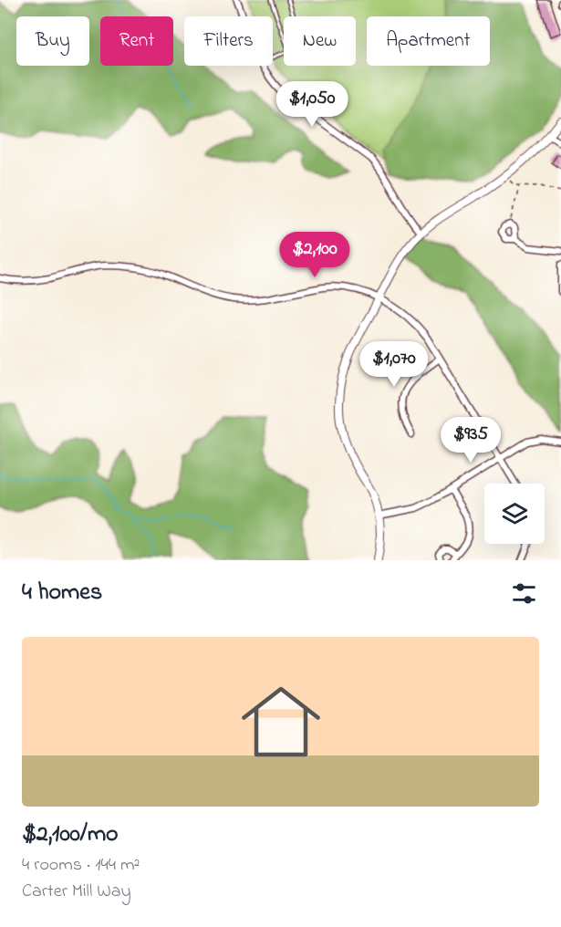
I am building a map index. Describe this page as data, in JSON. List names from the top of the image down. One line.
{"page":{"chip":["Buy","Rent","Filters","New","Apartment"],"price":["$1,050","$2,100","$1,070","$935"],"heading":"4 homes","list":[{"name":"$2,100/mo","note":"4 rooms · 144 m² · Carter Mill Way"}]}}
